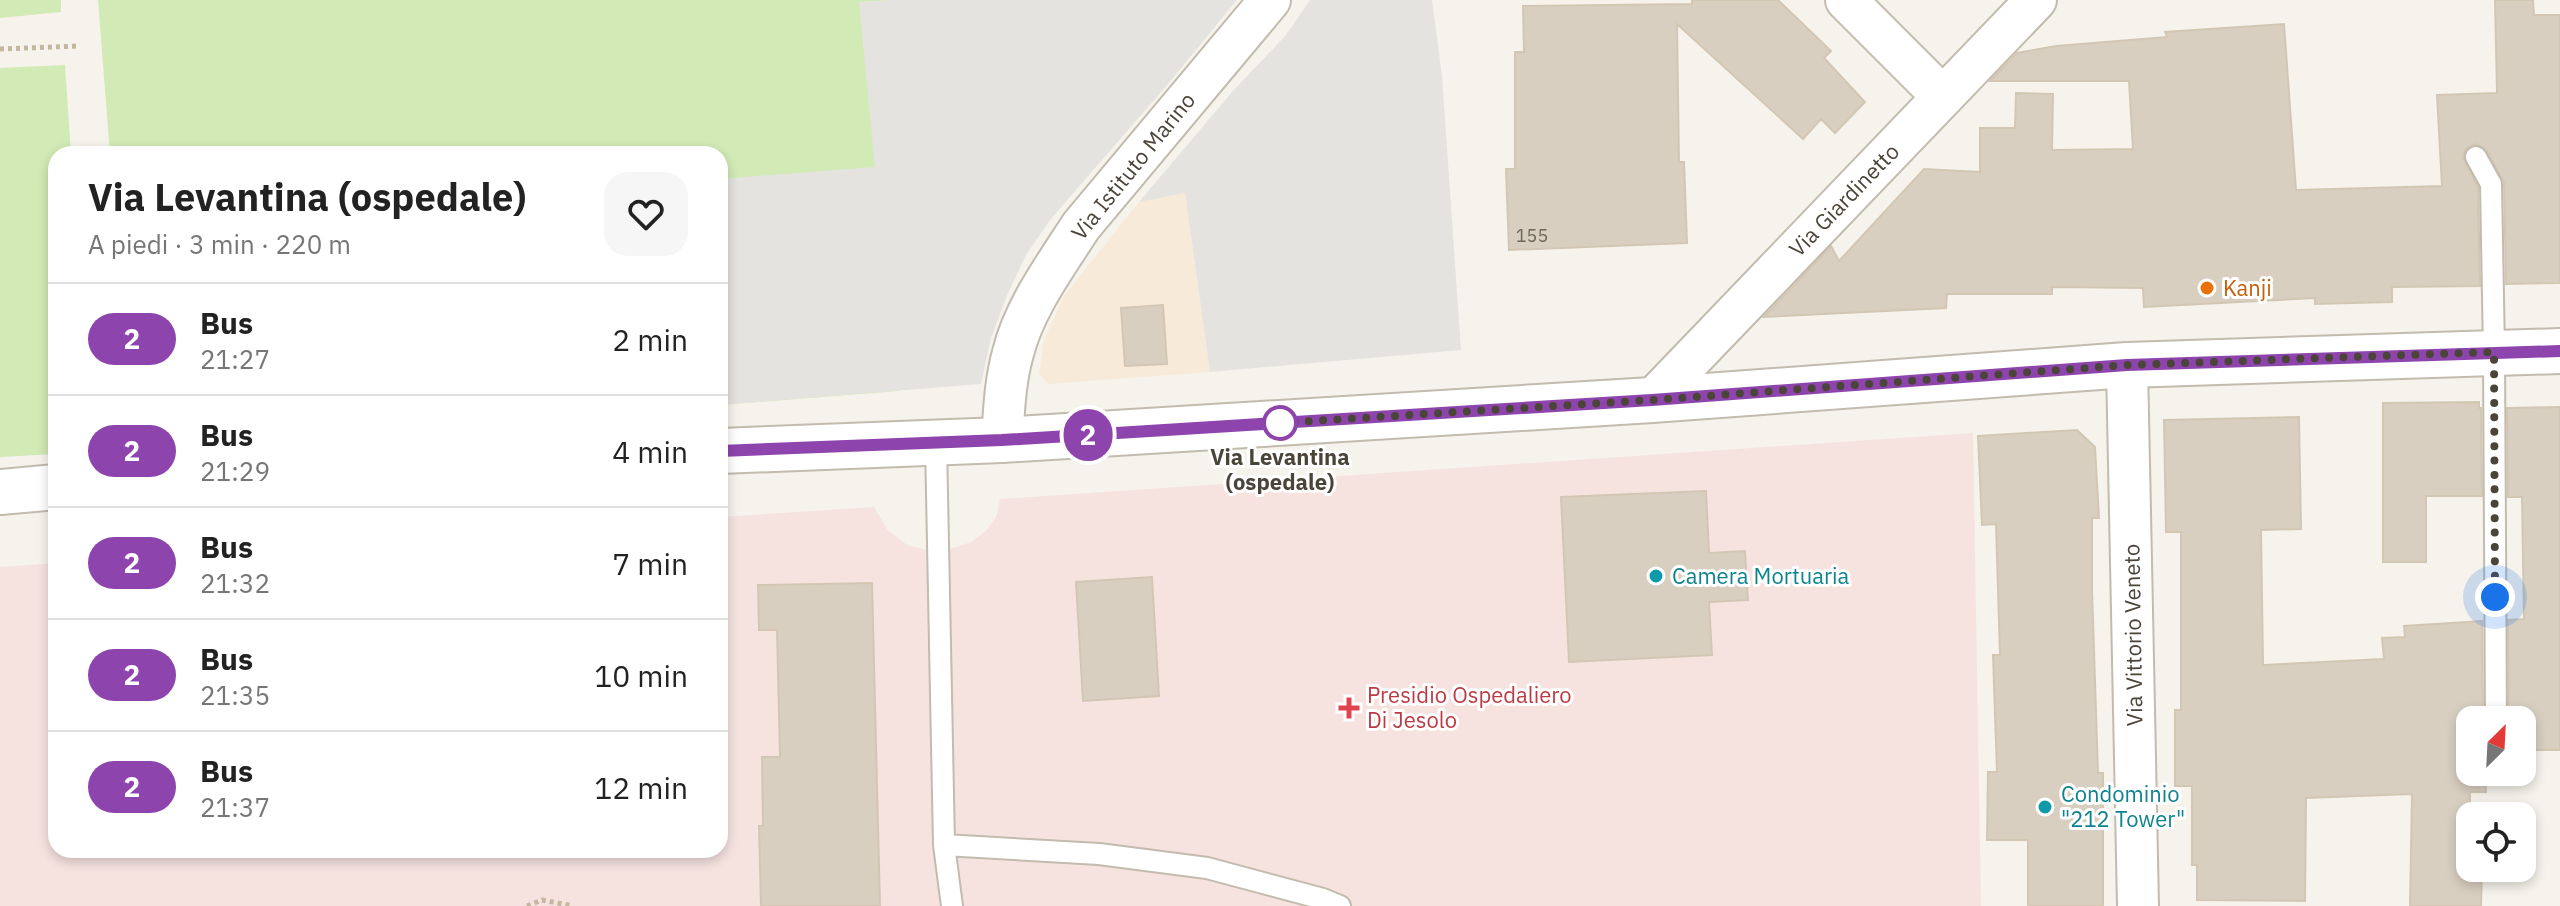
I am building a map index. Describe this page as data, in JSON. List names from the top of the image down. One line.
{"streets":{"street":["Via Istituto Marino","Via Giardinetto","Via Vittorio Veneto"]},"places":{"other":["Kanji","Via Levantina (ospedale)","Camera Mortuaria","Condominio \"212 Tower\""],"health":["Presidio Ospedaliero Di Jesolo"]},"lines":["bus line 2"],"house_numbers":["155"],"north":"top right","page":{"on_map":"2","heading":["Via Levantina (ospedale)","A piedi · 3 min · 220 m"],"list":[{"mark":"2","name":"Bus","note":"21:27","value":"2 min"},{"mark":"2","name":"Bus","note":"21:29","value":"4 min"},{"mark":"2","name":"Bus","note":"21:32","value":"7 min"},{"mark":"2","name":"Bus","note":"21:35","value":"10 min"},{"mark":"2","name":"Bus","note":"21:37","value":"12 min"}]}}
